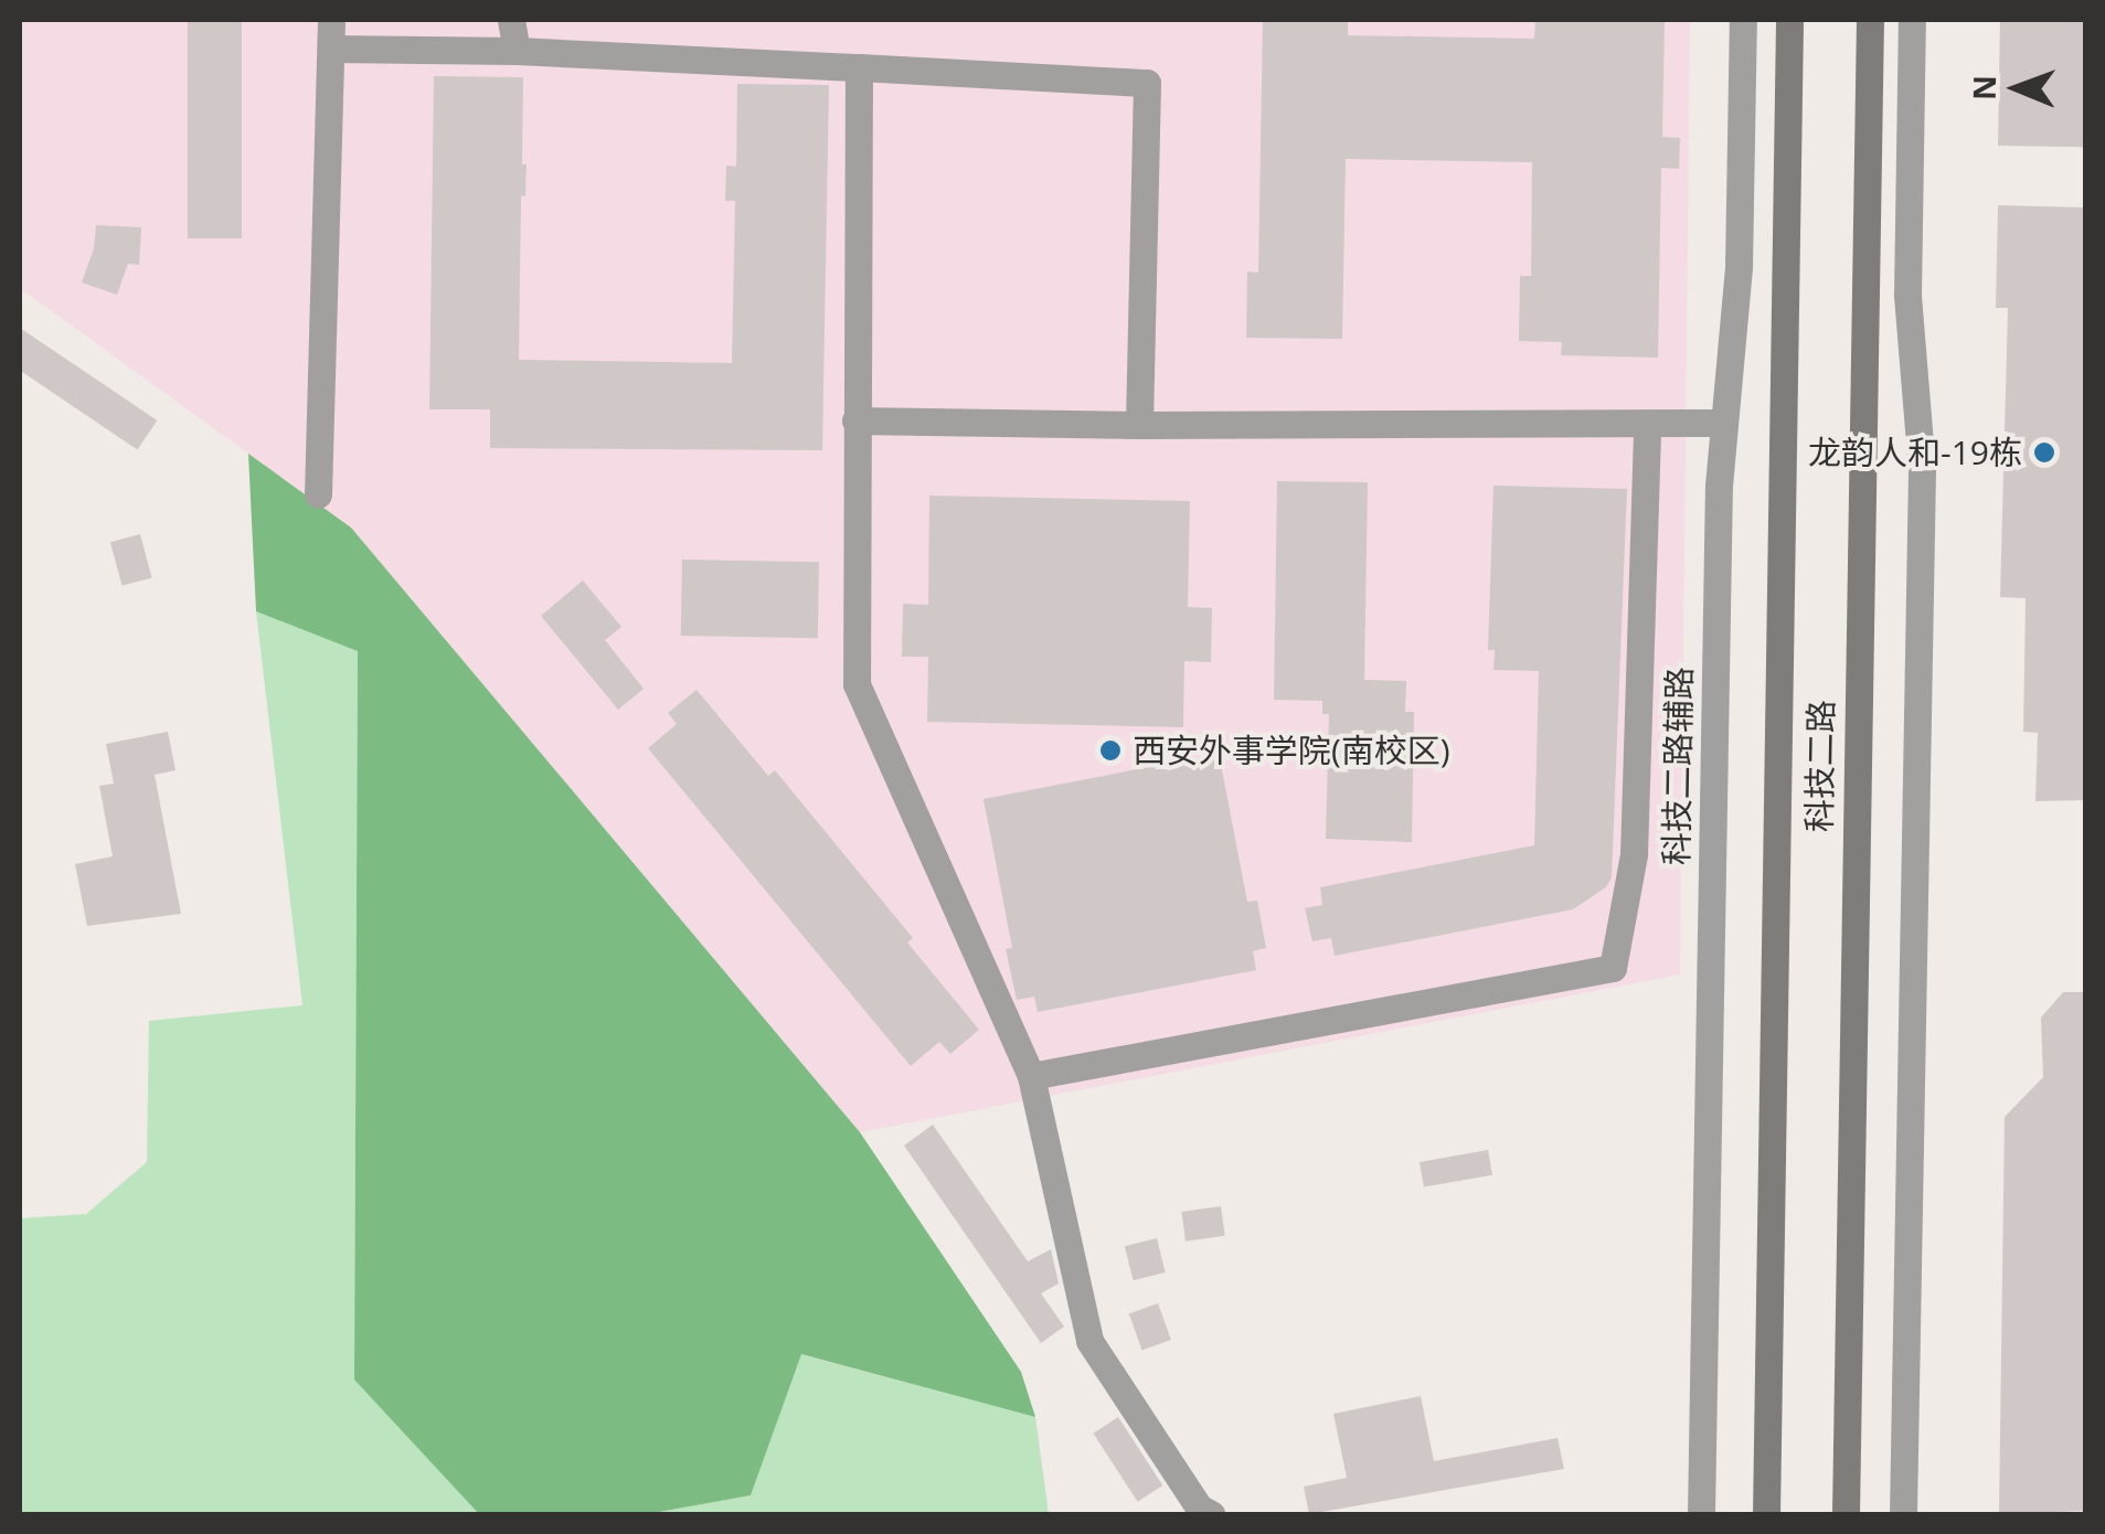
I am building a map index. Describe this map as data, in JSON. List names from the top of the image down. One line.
{"streets":{"main road":["科技二路"],"street":["科技二路辅路"]},"places":["龙韵人和-19栋","西安外事学院(南校区)"],"north":"left"}
